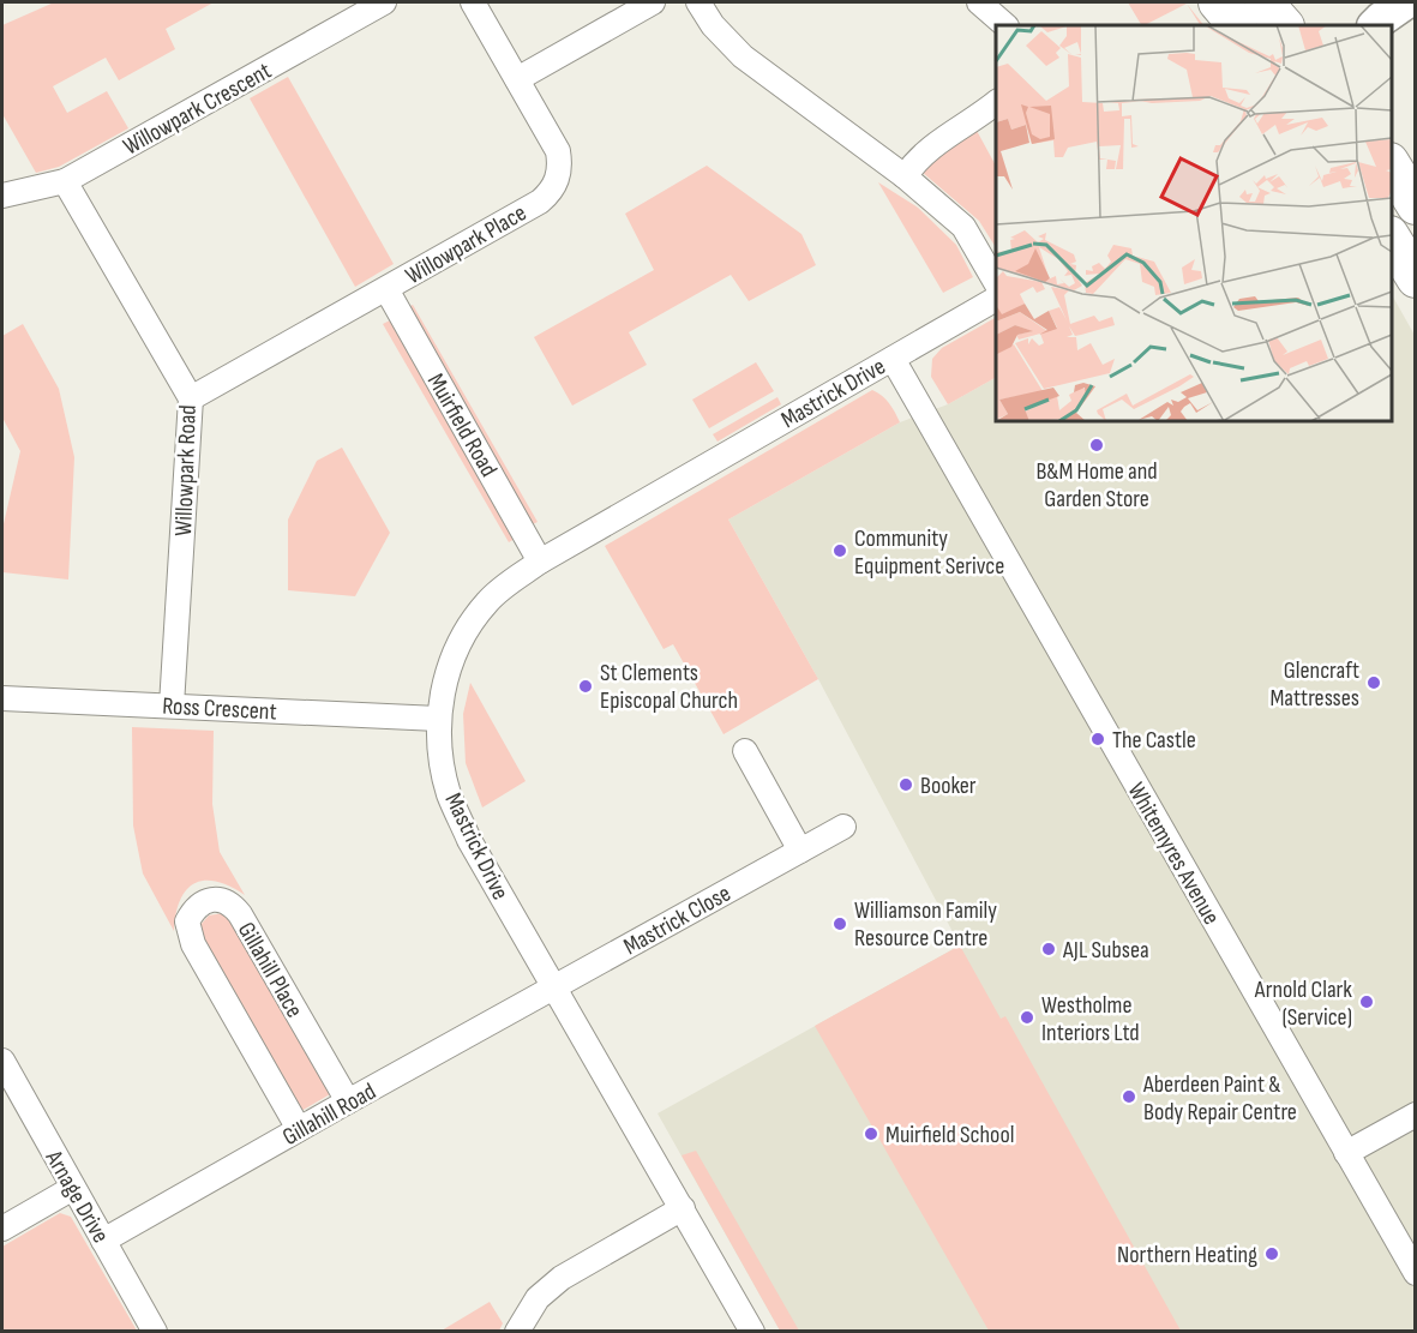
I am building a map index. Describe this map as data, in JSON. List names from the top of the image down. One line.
{"streets":{"street":["Willowpark Crescent","Willowpark Place","Mastrick Drive","Muirfield Road","Willowpark Road","Ross Crescent","Whitemyres Avenue","Mastrick Close","Gillahill Place","Gillahill Road","Arnage Drive"]},"crossings":[["Willowpark Crescent","Willowpark Road"],["Willowpark Place","Muirfield Road"],["Willowpark Place","Willowpark Road"],["Mastrick Drive","Muirfield Road"],["Mastrick Drive","Ross Crescent"],["Mastrick Drive","Whitemyres Avenue"],["Mastrick Drive","Mastrick Close"],["Mastrick Drive","Gillahill Road"],["Willowpark Road","Ross Crescent"],["Mastrick Close","Gillahill Road"],["Gillahill Place","Gillahill Road"],["Gillahill Road","Arnage Drive"]],"places":["B&M Home and Garden Store","Community Equipment Serivce","Glencraft Mattresses","St Clements Episcopal Church","The Castle","Booker","Williamson Family Resource Centre","AJL Subsea","Arnold Clark (Service)","Westholme Interiors Ltd","Aberdeen Paint & Body Repair Centre","Muirfield School","Northern Heating"]}
